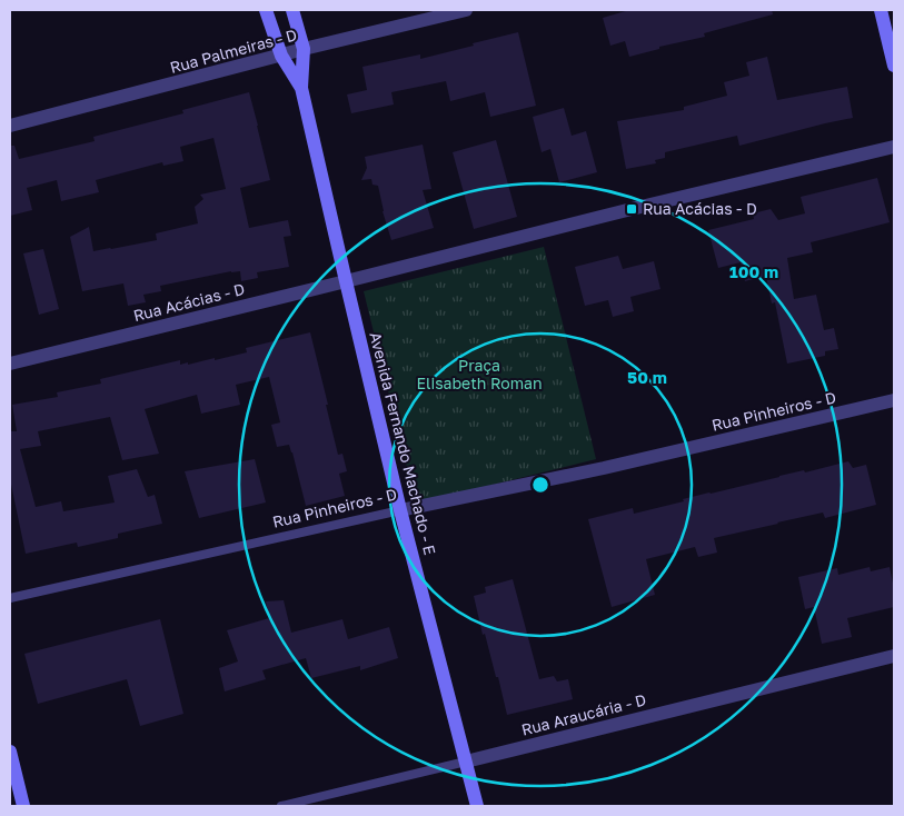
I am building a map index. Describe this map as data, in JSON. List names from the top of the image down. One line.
{"streets":{"street":["Rua Palmeiras - D","Rua Acácias - D","Rua Pinheiros - D","Avenida Fernando Machado - E","Rua Araucária - D"]},"crossings":[["Rua Palmeiras - D","Avenida Fernando Machado - E"],["Rua Acácias - D","Avenida Fernando Machado - E"],["Rua Pinheiros - D","Avenida Fernando Machado - E"],["Avenida Fernando Machado - E","Rua Araucária - D"]],"parks":["Praça Elisabeth Roman"],"places":{"transit":["Rua Acácias - D"]},"rings":["100 m","50 m"]}
